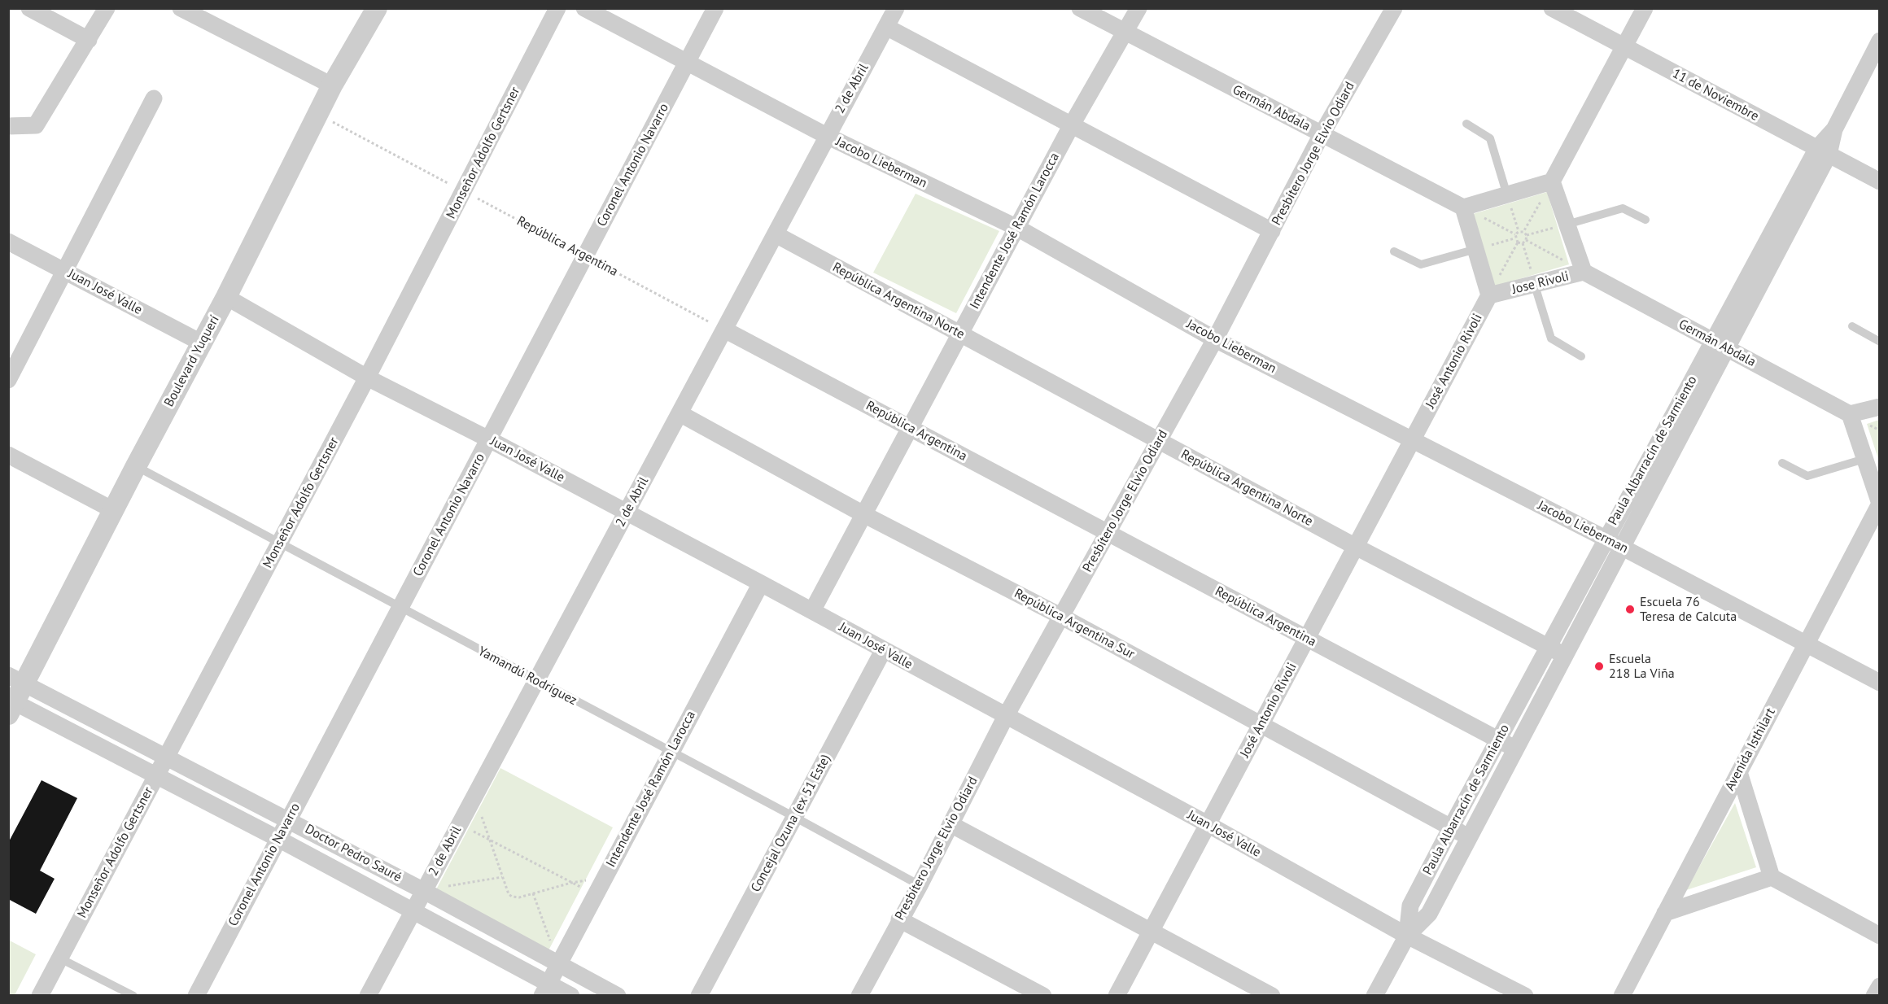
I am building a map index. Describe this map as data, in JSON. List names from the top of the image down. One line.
{"streets":{"street":["2 de Abril","11 de Noviembre","Germán Abdala","Monseñor Adolfo Gertsner","Presbítero Jorge Elvio Odiard","Jacobo Lieberman","Coronel Antonio Navarro","Intendente José Ramón Larocca","República Argentina","Jose Rivoli","Juan José Valle","República Argentina Norte","Boulevard Yuquerí","José Antonio Rívoli","Paula Albarracín de Sarmiento","República Argentina Sur","Avenida Isthilart","Concejal Ozuna (ex 51 Este)","Doctor Pedro Sauré"],"lane":["Yamandú Rodríguez"]},"crossings":[["2 de Abril","Jacobo Lieberman"],["2 de Abril","República Argentina"],["2 de Abril","Juan José Valle"],["2 de Abril","República Argentina Norte"],["2 de Abril","República Argentina Sur"],["2 de Abril","Yamandú Rodríguez"],["2 de Abril","Doctor Pedro Sauré"],["11 de Noviembre","Paula Albarracín de Sarmiento"],["Germán Abdala","Presbítero Jorge Elvio Odiard"],["Germán Abdala","Intendente José Ramón Larocca"],["Germán Abdala","Jose Rivoli"],["Germán Abdala","Paula Albarracín de Sarmiento"],["Monseñor Adolfo Gertsner","República Argentina"],["Monseñor Adolfo Gertsner","Juan José Valle"],["Monseñor Adolfo Gertsner","Yamandú Rodríguez"],["Monseñor Adolfo Gertsner","Doctor Pedro Sauré"],["Presbítero Jorge Elvio Odiard","Jacobo Lieberman"],["Presbítero Jorge Elvio Odiard","República Argentina"],["Presbítero Jorge Elvio Odiard","Juan José Valle"],["Presbítero Jorge Elvio Odiard","República Argentina Norte"],["Presbítero Jorge Elvio Odiard","República Argentina Sur"],["Presbítero Jorge Elvio Odiard","Yamandú Rodríguez"],["Jacobo Lieberman","Coronel Antonio Navarro"],["Jacobo Lieberman","Intendente José Ramón Larocca"],["Jacobo Lieberman","José Antonio Rívoli"],["Jacobo Lieberman","Paula Albarracín de Sarmiento"],["Jacobo Lieberman","Avenida Isthilart"],["Coronel Antonio Navarro","República Argentina"],["Coronel Antonio Navarro","Juan José Valle"],["Coronel Antonio Navarro","Yamandú Rodríguez"],["Coronel Antonio Navarro","Doctor Pedro Sauré"],["Intendente José Ramón Larocca","República Argentina"],["Intendente José Ramón Larocca","Juan José Valle"],["Intendente José Ramón Larocca","República Argentina Norte"],["Intendente José Ramón Larocca","República Argentina Sur"],["Intendente José Ramón Larocca","Yamandú Rodríguez"],["Intendente José Ramón Larocca","Doctor Pedro Sauré"],["República Argentina","Boulevard Yuquerí"],["República Argentina","José Antonio Rívoli"],["República Argentina","Paula Albarracín de Sarmiento"],["Jose Rivoli","José Antonio Rívoli"],["Juan José Valle","Boulevard Yuquerí"],["Juan José Valle","José Antonio Rívoli"],["Juan José Valle","Paula Albarracín de Sarmiento"],["Juan José Valle","Concejal Ozuna (ex 51 Este)"],["República Argentina Norte","José Antonio Rívoli"],["República Argentina Norte","Paula Albarracín de Sarmiento"],["Boulevard Yuquerí","Yamandú Rodríguez"],["Boulevard Yuquerí","Doctor Pedro Sauré"],["José Antonio Rívoli","República Argentina Sur"],["Paula Albarracín de Sarmiento","República Argentina Sur"],["Yamandú Rodríguez","Concejal Ozuna (ex 51 Este)"]],"places":["Escuela 76 Teresa de Calcuta","Escuela 218 La Viña"]}
